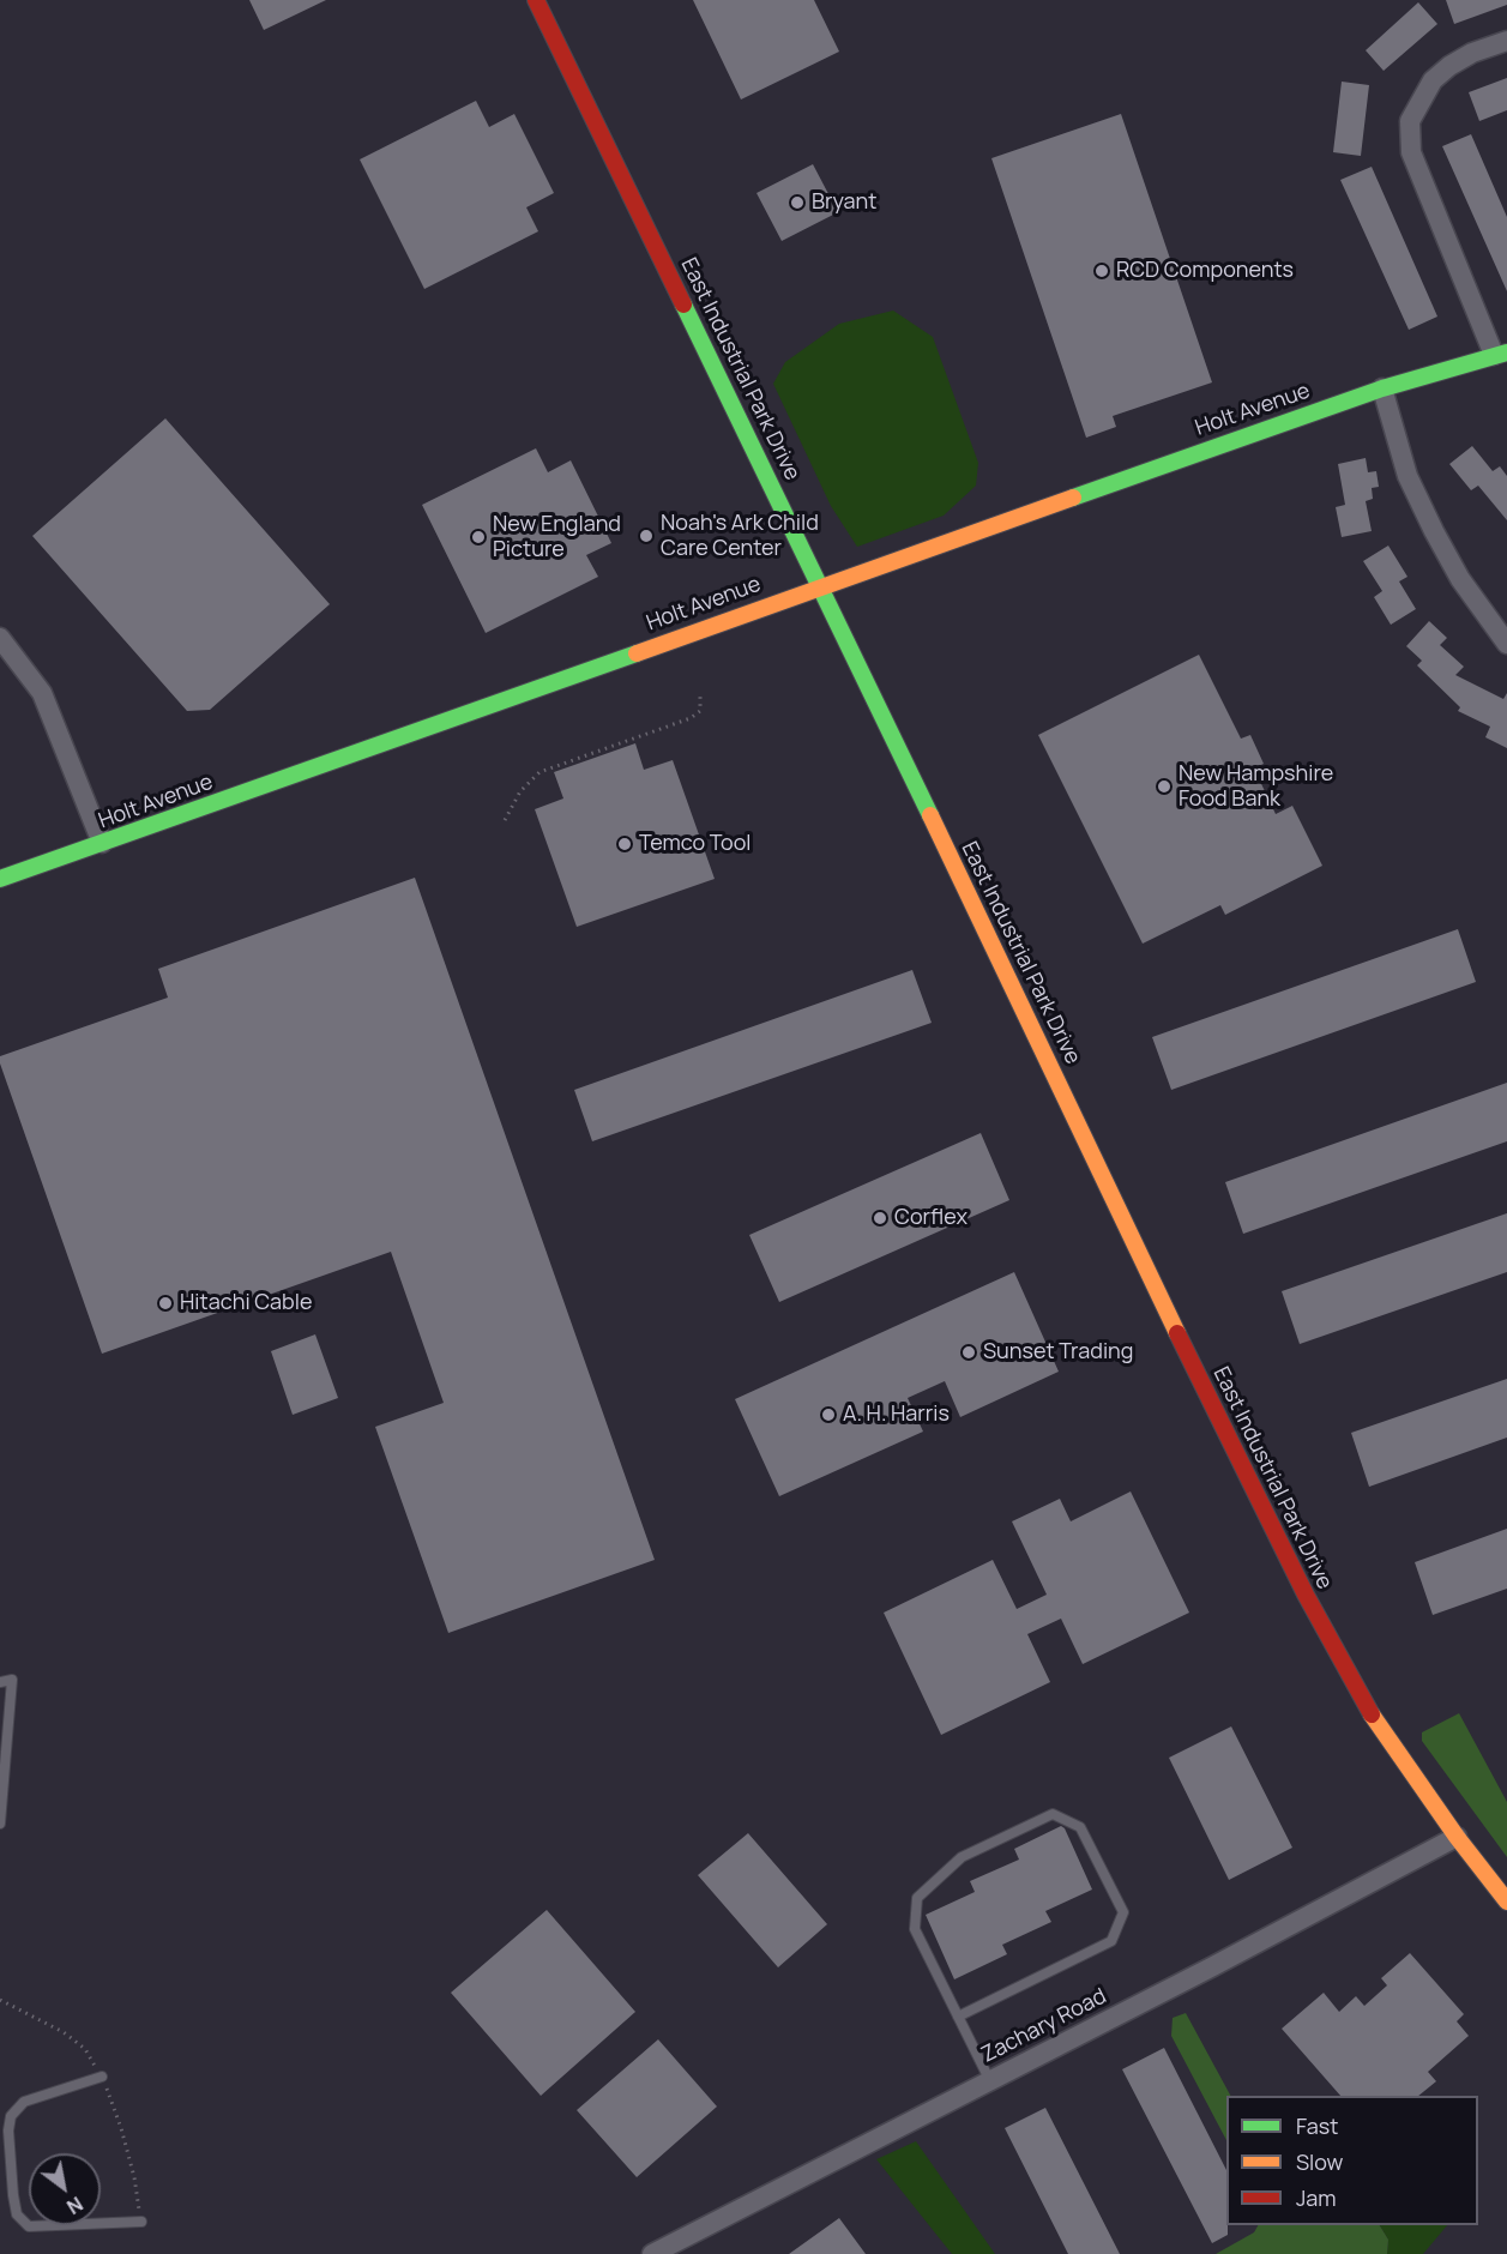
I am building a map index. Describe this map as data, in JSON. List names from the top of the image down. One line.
{"streets":{"street":["East Industrial Park Drive","Holt Avenue","Zachary Road"]},"crossings":[["East Industrial Park Drive","Holt Avenue"],["East Industrial Park Drive","Zachary Road"]],"places":["Bryant","RCD Components","Noah's Ark Child Care Center","New England Picture","New Hampshire Food Bank","Temco Tool","Corflex","Hitachi Cable","Sunset Trading","A. H. Harris"],"legend":["Fast","Slow","Jam"],"north":"bottom right"}
